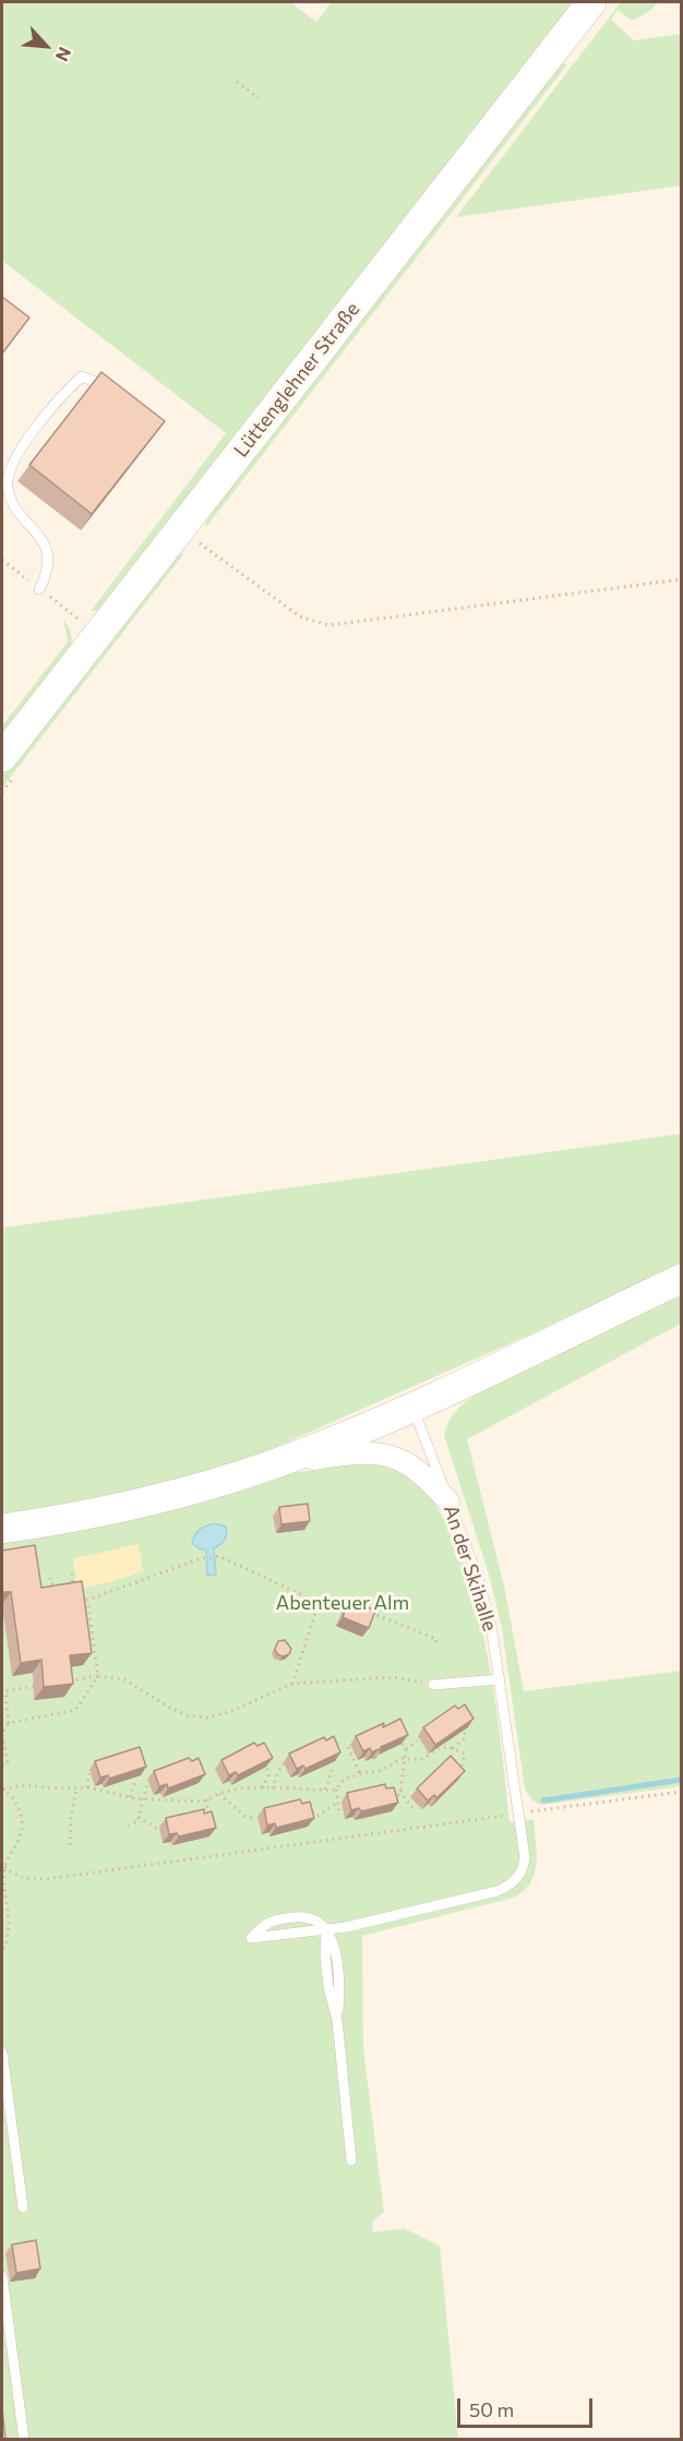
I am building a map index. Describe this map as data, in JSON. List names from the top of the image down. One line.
{"streets":{"main road":["Lüttenglehner Straße"],"lane":["An der Skihalle"]},"parks":["Abenteuer Alm"],"scale_bar":"50 m","north":"bottom right"}
